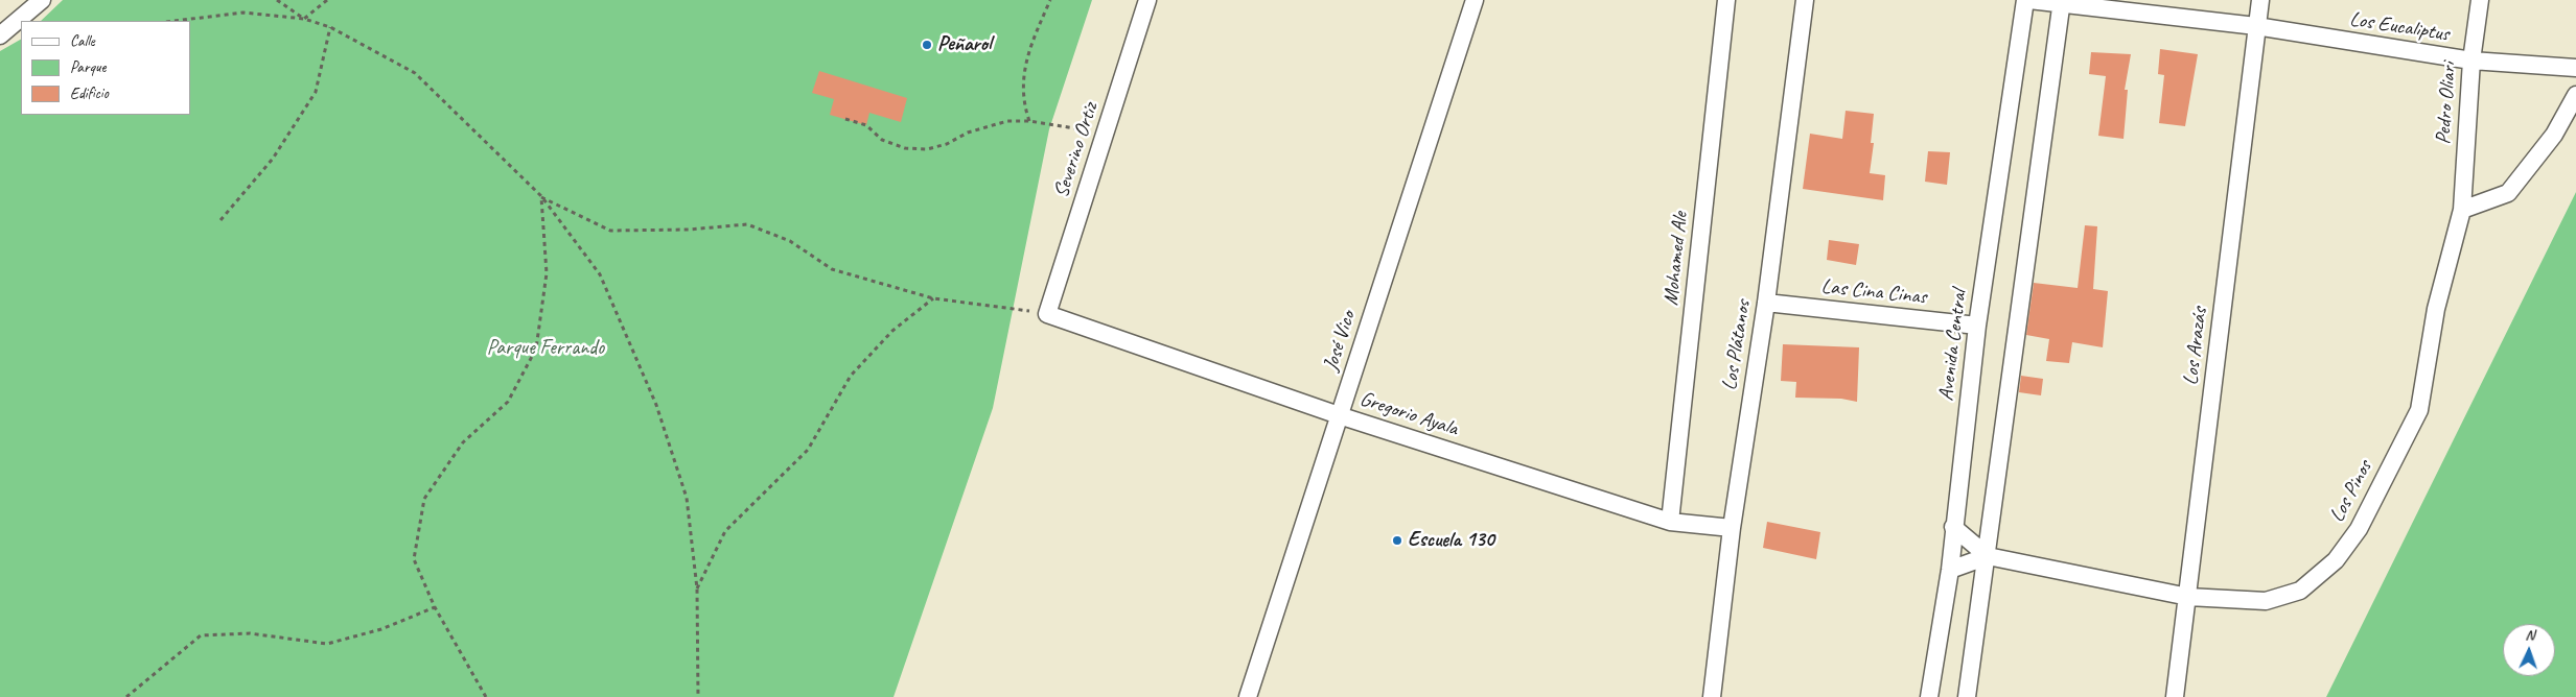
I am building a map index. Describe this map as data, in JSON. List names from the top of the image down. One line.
{"streets":{"street":["Los Eucaliptus","Pedro Oliari","Severino Ortiz","Mohamed Ale","Las Cina Cinas","José Vico","Los Plátanos","Avenida Central","Los Arazás","Gregorio Ayala","Los Pinos"]},"crossings":[["Los Eucaliptus","Pedro Oliari"],["Los Eucaliptus","Los Arazás"],["Pedro Oliari","Los Pinos"],["Severino Ortiz","Gregorio Ayala"],["Mohamed Ale","Gregorio Ayala"],["Las Cina Cinas","Los Plátanos"],["Las Cina Cinas","Avenida Central"],["José Vico","Gregorio Ayala"],["Los Plátanos","Gregorio Ayala"],["Avenida Central","Los Pinos"],["Los Arazás","Los Pinos"]],"parks":["Parque Ferrando"],"places":["Peñarol","Escuela 130"],"legend":["Calle","Parque","Edificio"],"north":"top"}
